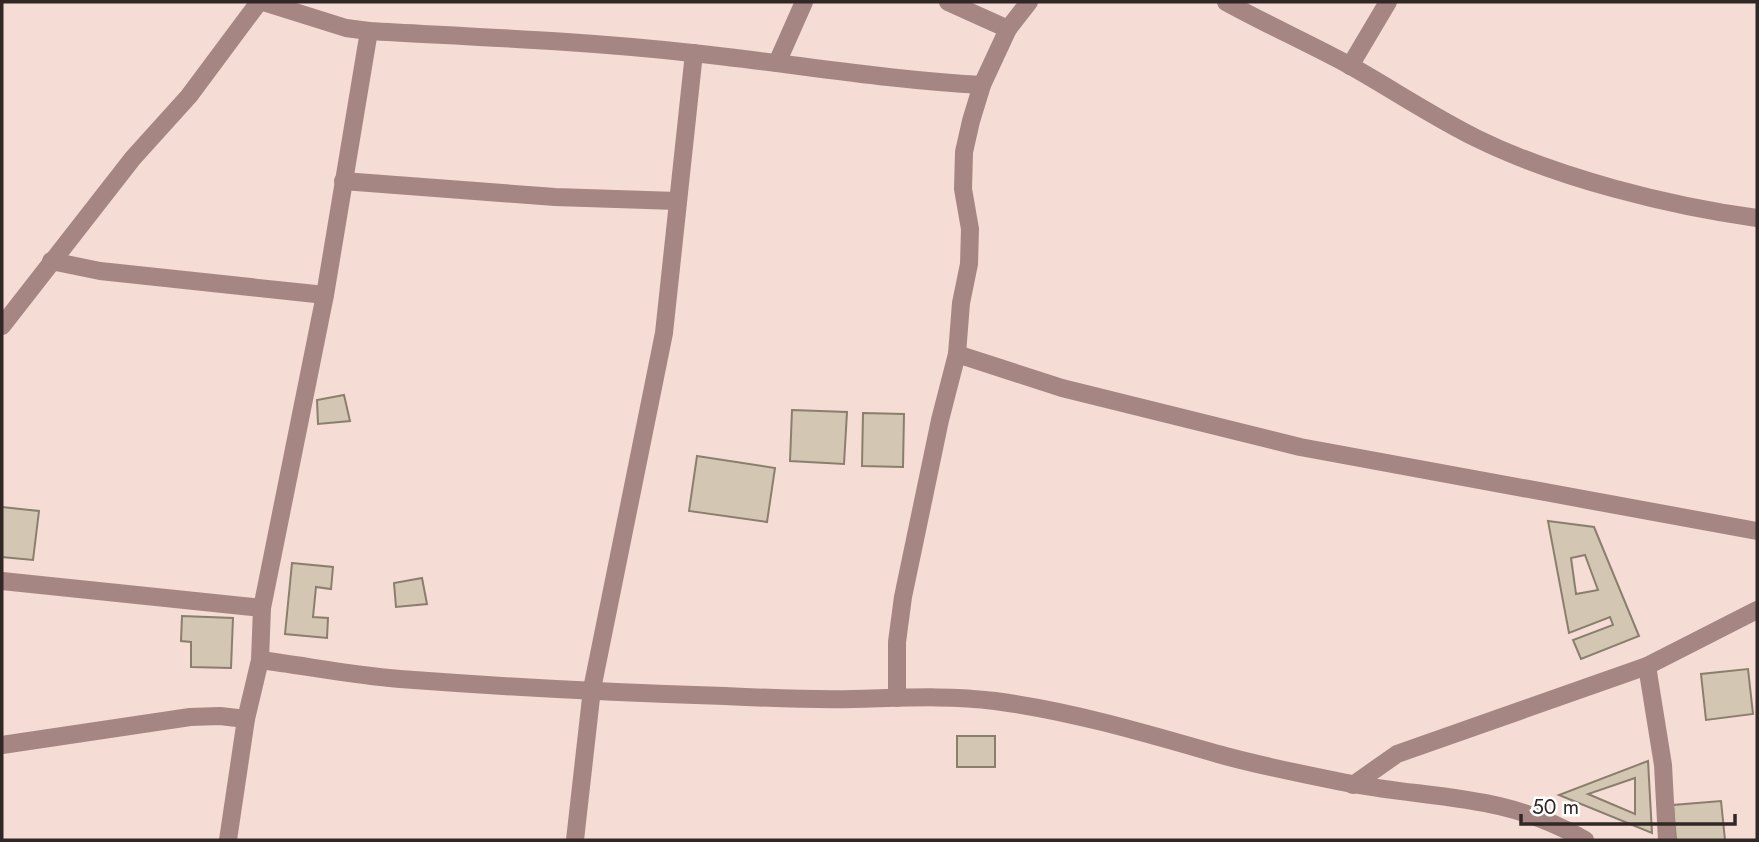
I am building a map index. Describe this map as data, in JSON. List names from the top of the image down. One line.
{"scale_bar":"50 m"}
